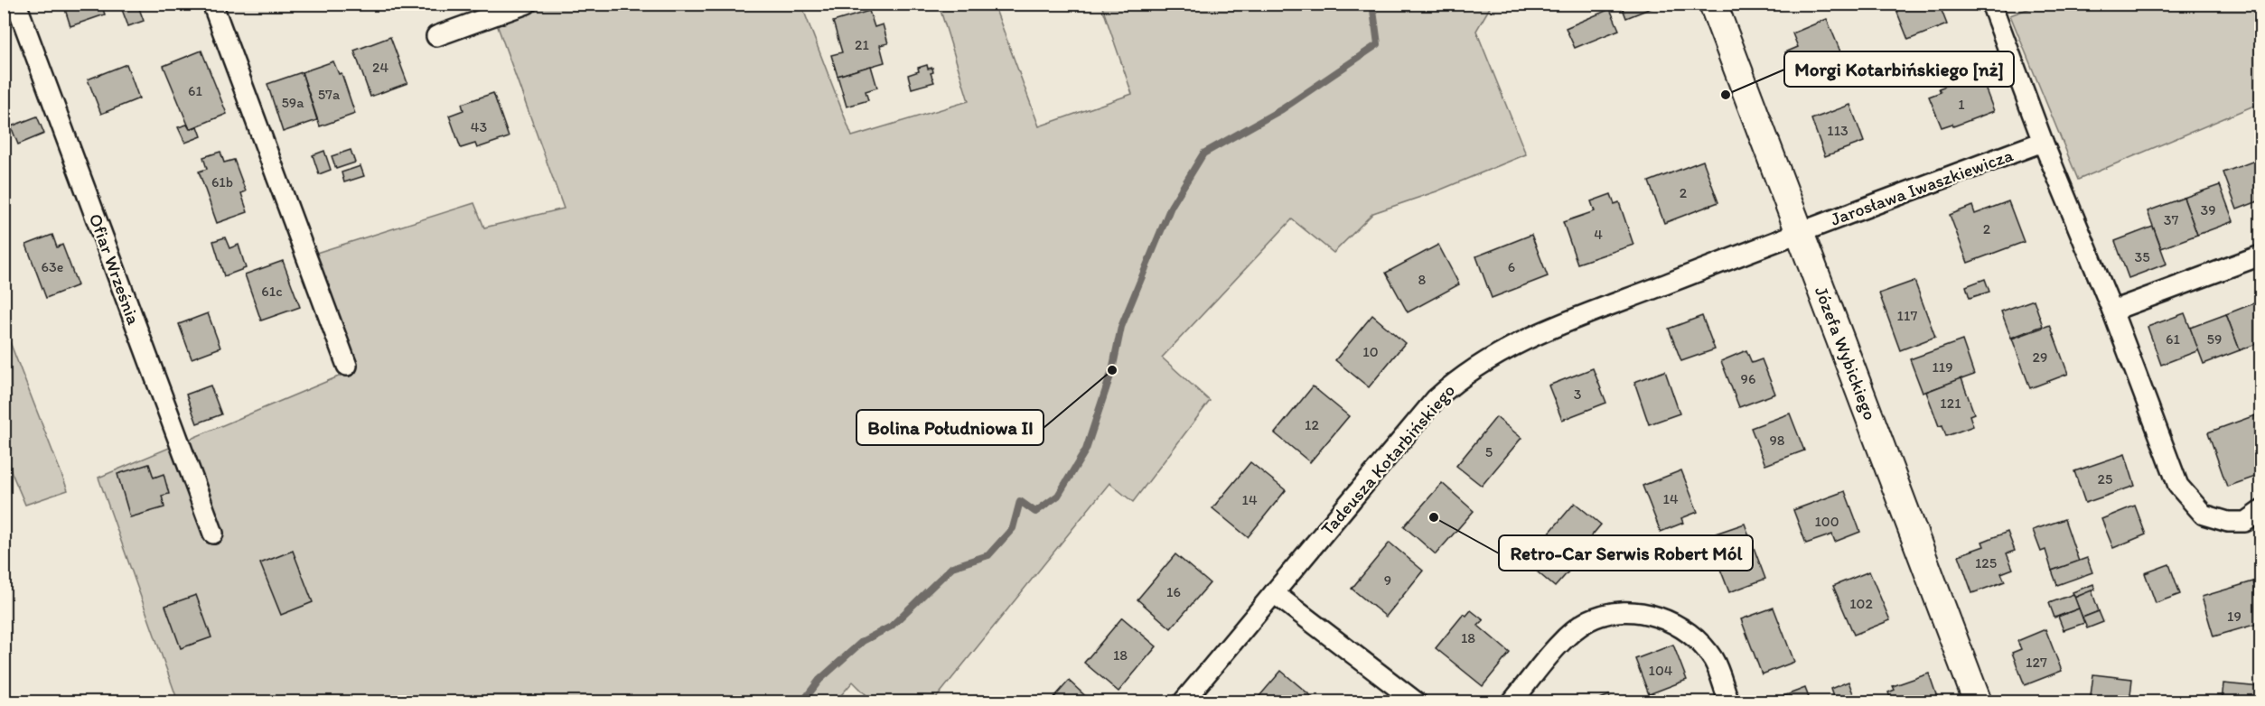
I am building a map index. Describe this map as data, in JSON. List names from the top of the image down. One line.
{"streets":{"street":["Jarosława Iwaszkiewicza","Ofiar Września","Józefa Wybickiego","Tadeusza Kotarbińskiego"]},"crossings":[["Jarosława Iwaszkiewicza","Józefa Wybickiego"],["Jarosława Iwaszkiewicza","Tadeusza Kotarbińskiego"],["Józefa Wybickiego","Tadeusza Kotarbińskiego"]],"places":["Morgi Kotarbińskiego [nż]","Bolina Południowa II","Retro-Car Serwis Robert Mól"],"house_numbers":["21","24","61","57a","59a","1","43","113","61b","2","39","37","2","4","35","63e","6","8","61c","117","61","59","10","29","119","96","3","121","12","98","5","25","14","14","100","125","9","16","102","19","18","18","127","104"]}
